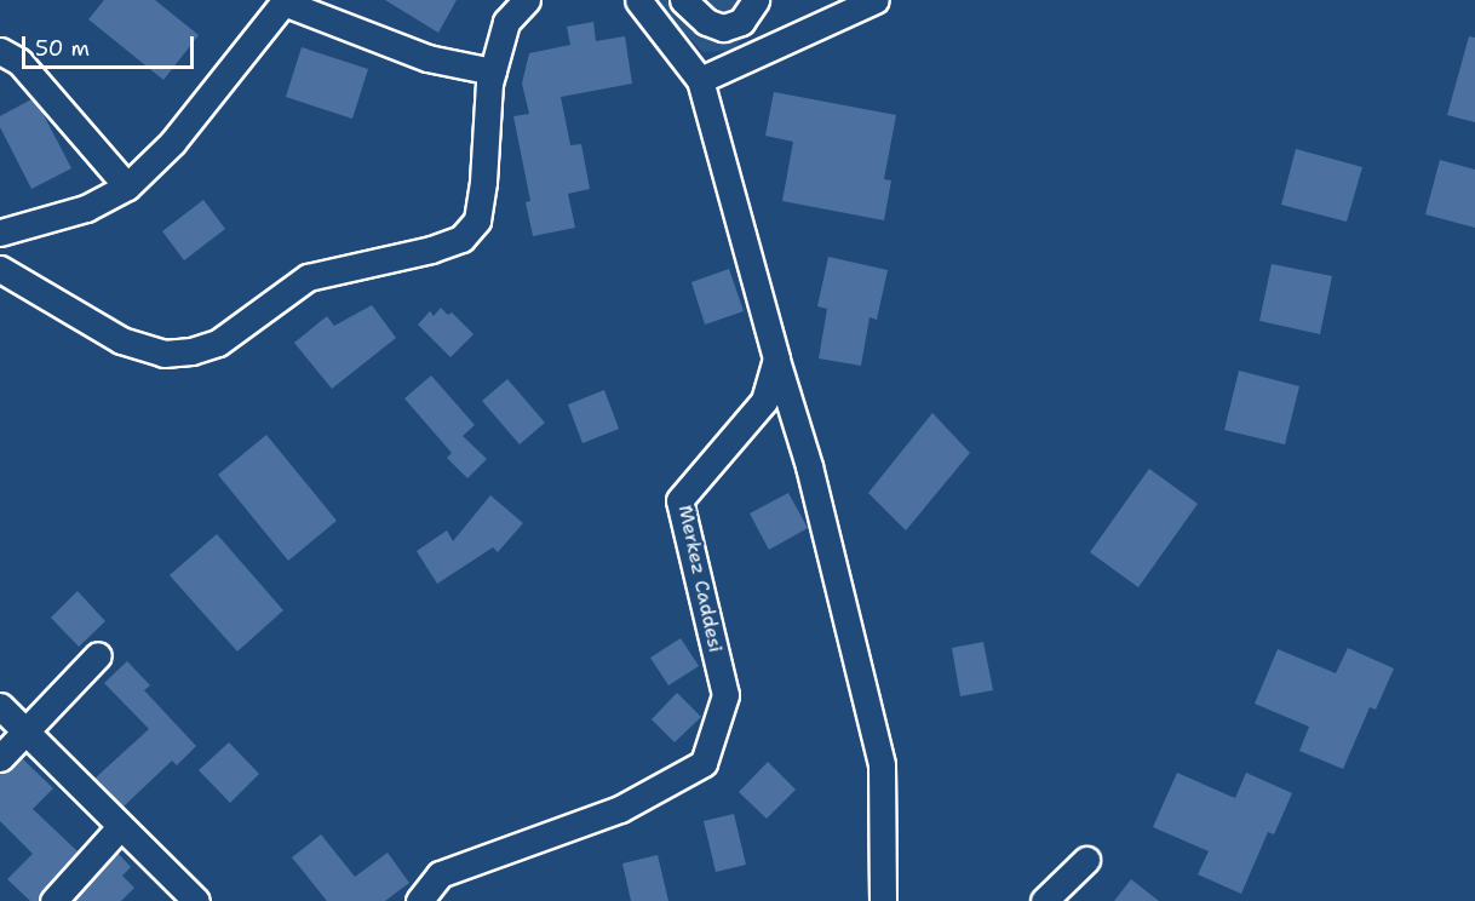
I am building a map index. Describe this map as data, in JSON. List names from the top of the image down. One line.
{"streets":{"street":["Merkez Caddesi"]},"scale_bar":"50 m"}
